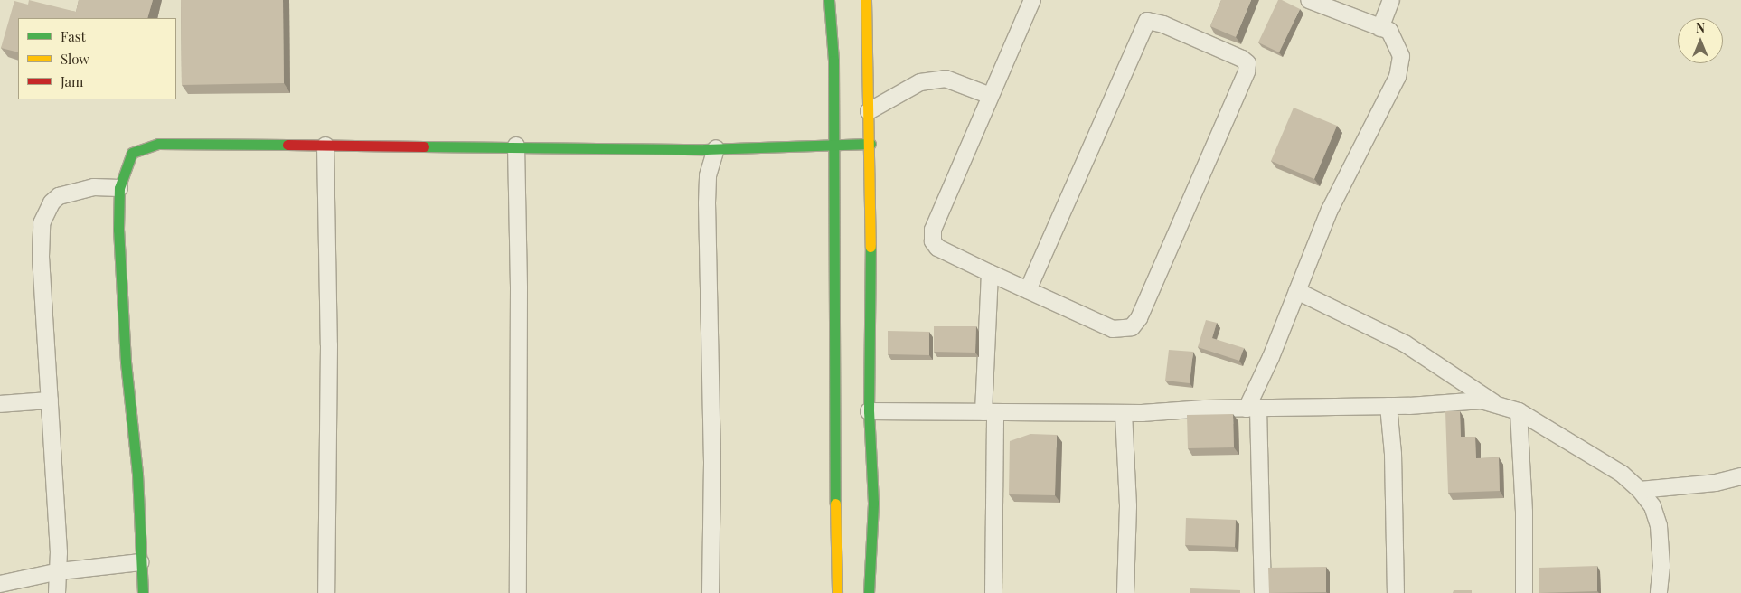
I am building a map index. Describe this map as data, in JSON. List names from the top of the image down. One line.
{"legend":["Fast","Slow","Jam"],"north":"top"}
